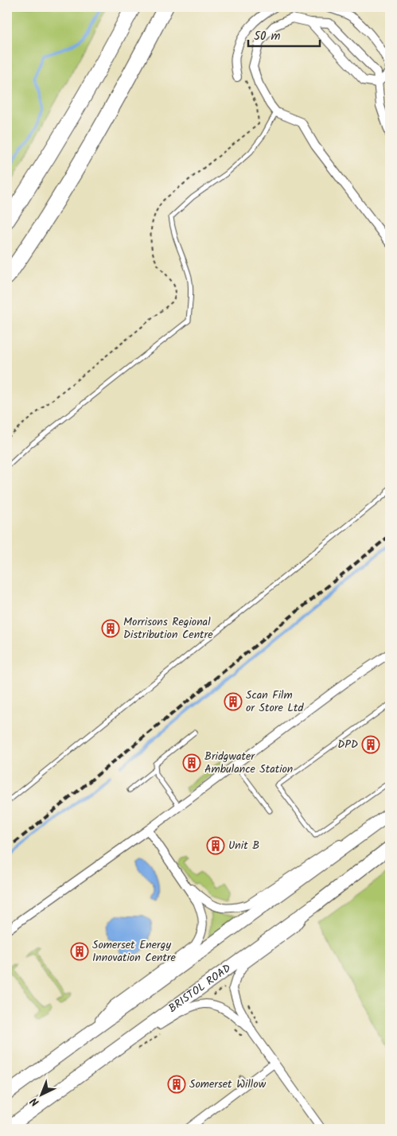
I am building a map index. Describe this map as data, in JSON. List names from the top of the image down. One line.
{"streets":{"main road":["BRISTOL ROAD"]},"places":{"building":["Morrisons Regional Distribution Centre","Scan Film or Store Ltd","DPD","Bridgwater Ambulance Station","Unit B","Somerset Energy Innovation Centre","Somerset Willow"]},"scale_bar":"50 m","north":"bottom left"}
